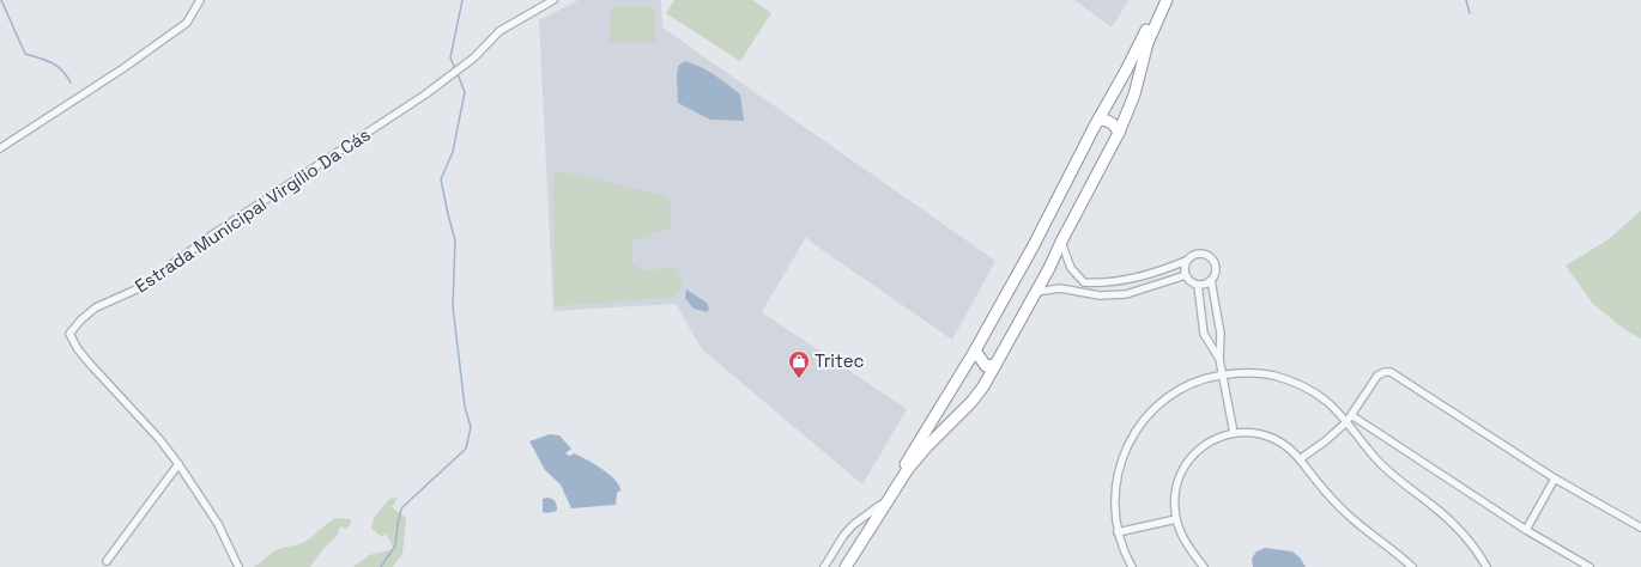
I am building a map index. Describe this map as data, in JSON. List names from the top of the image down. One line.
{"streets":{"street":["Estrada Municipal Virgílio Da Cás"]},"places":{"shop":["Tritec"]}}
